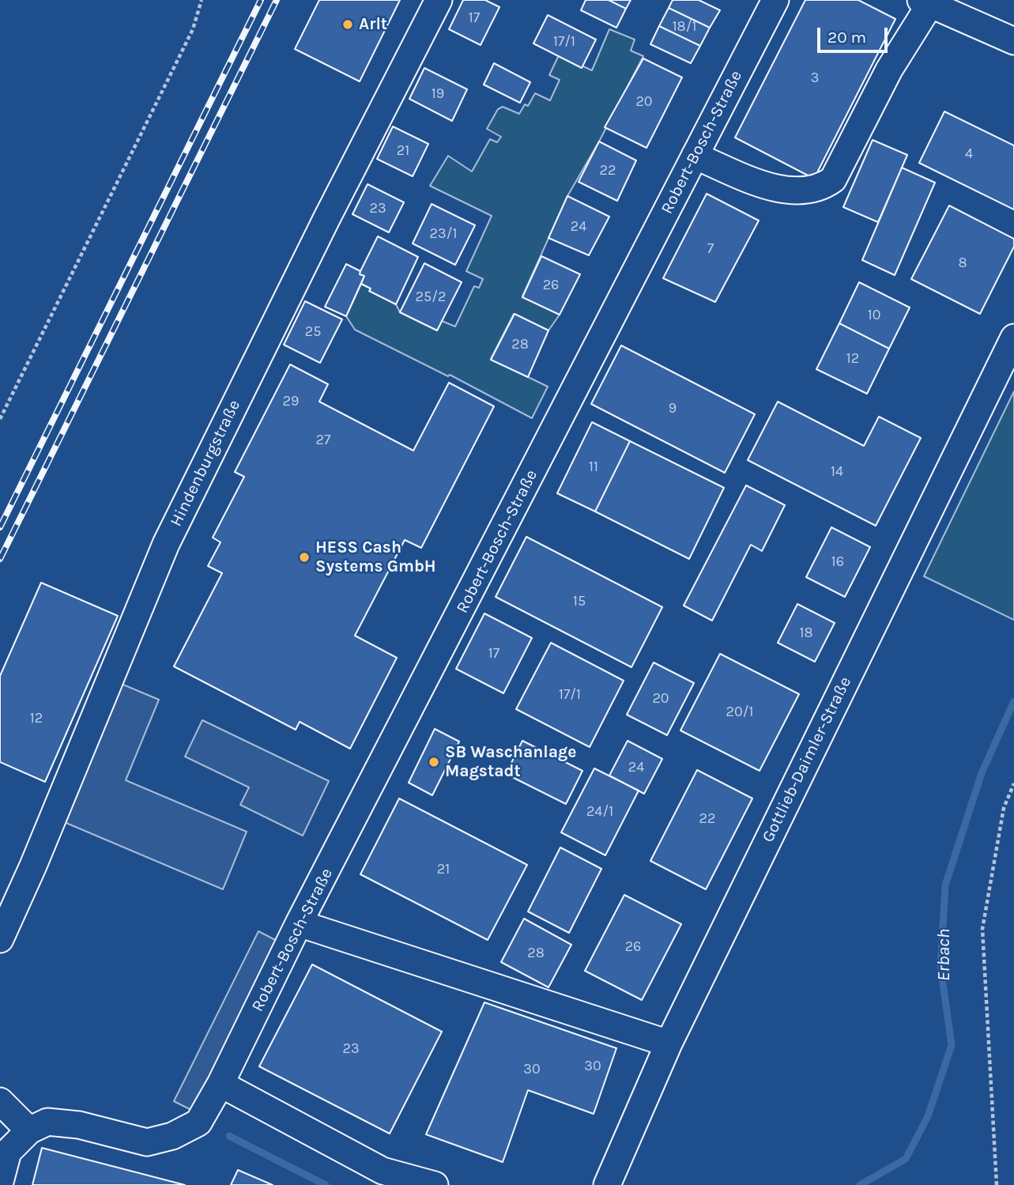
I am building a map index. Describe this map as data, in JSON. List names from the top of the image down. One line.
{"streets":{"street":["Robert-Bosch-Straße","Hindenburgstraße","Gottlieb-Daimler-Straße"]},"water":["Erbach"],"places":["Arlt","HESS Cash Systems GmbH","SB Waschanlage Magstadt"],"house_numbers":["17","18/1","17/1","3","19","20","21","4","22","23","24","23/1","7","8","26","25/2","10","25","28","12","29","9","27","11","14","16","15","18","17","17/1","20","20/1","12","24","24/1","22","21","26","28","23","30","30"],"scale_bar":"20 m"}
